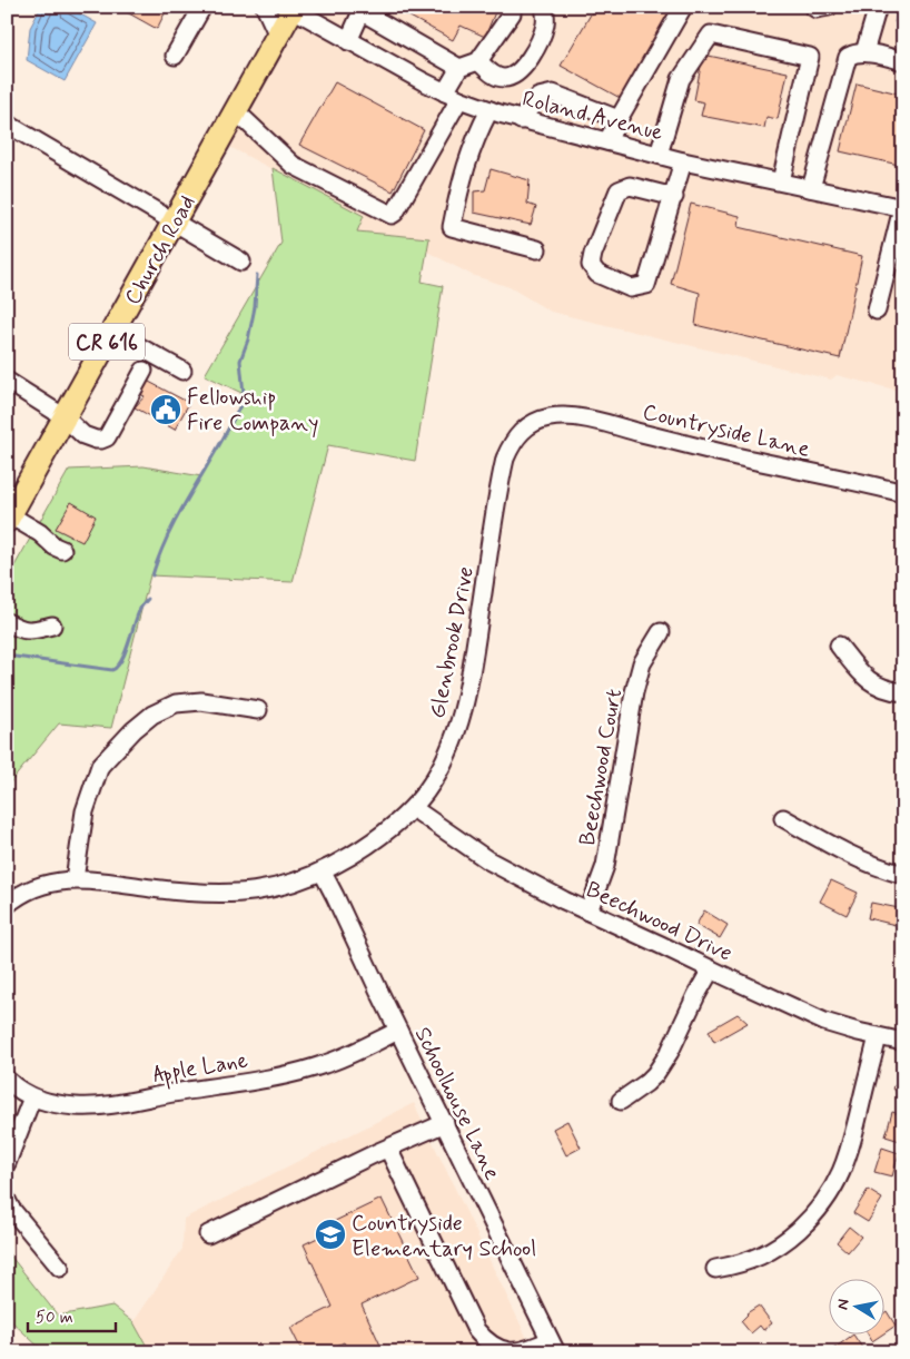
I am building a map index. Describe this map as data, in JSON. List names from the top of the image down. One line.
{"streets":{"main road":["Church Road","CR 616"],"street":["Roland Avenue","Countryside Lane","Glenbrook Drive","Beechwood Court","Beechwood Drive","Apple Lane","Schoolhouse Lane"]},"crossings":[["Roland Avenue","Church Road"],["Countryside Lane","Glenbrook Drive"],["Glenbrook Drive","Beechwood Drive"],["Glenbrook Drive","Schoolhouse Lane"],["Beechwood Court","Beechwood Drive"],["Apple Lane","Schoolhouse Lane"]],"places":{"public building":["Fellowship Fire Company"],"school or university":["Countryside Elementary School"]},"scale_bar":"50 m","north":"left"}
